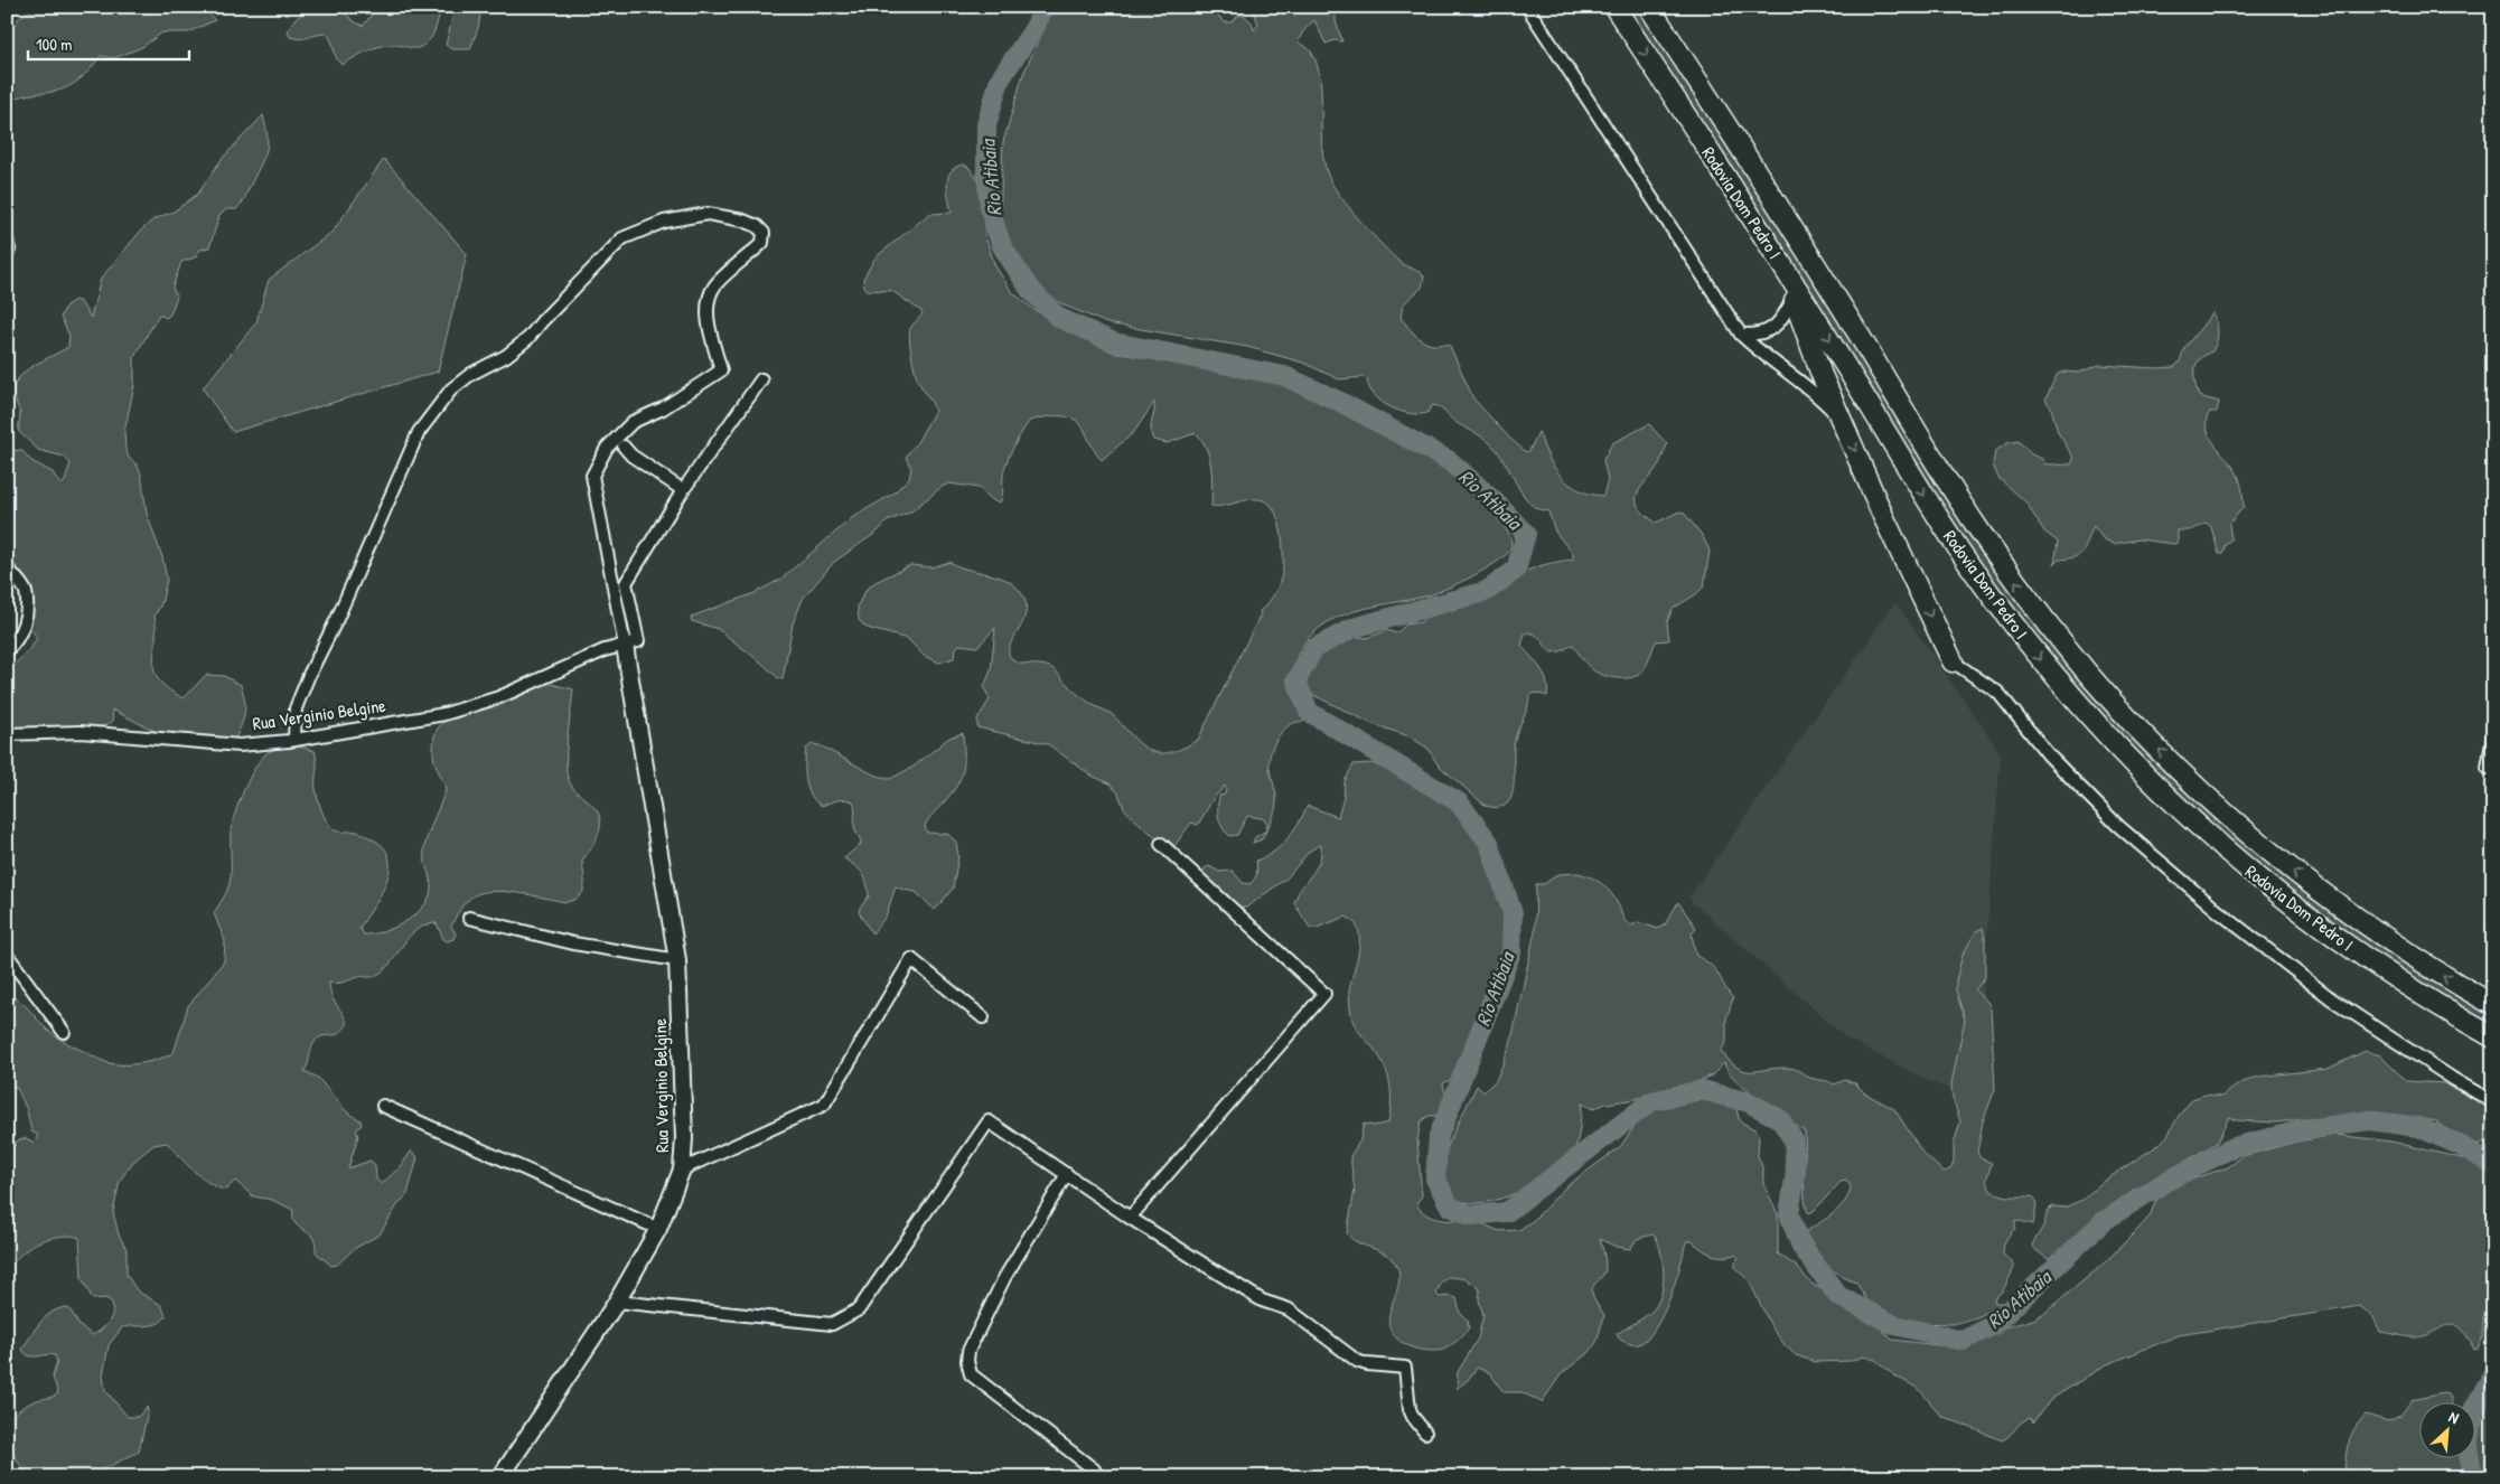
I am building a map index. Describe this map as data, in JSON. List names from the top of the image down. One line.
{"streets":{"highway":["Rodovia Dom Pedro I"],"street":["Rua Verginio Belgine"]},"water":["Rio Atibaia"],"scale_bar":"100 m","north":"top right"}
